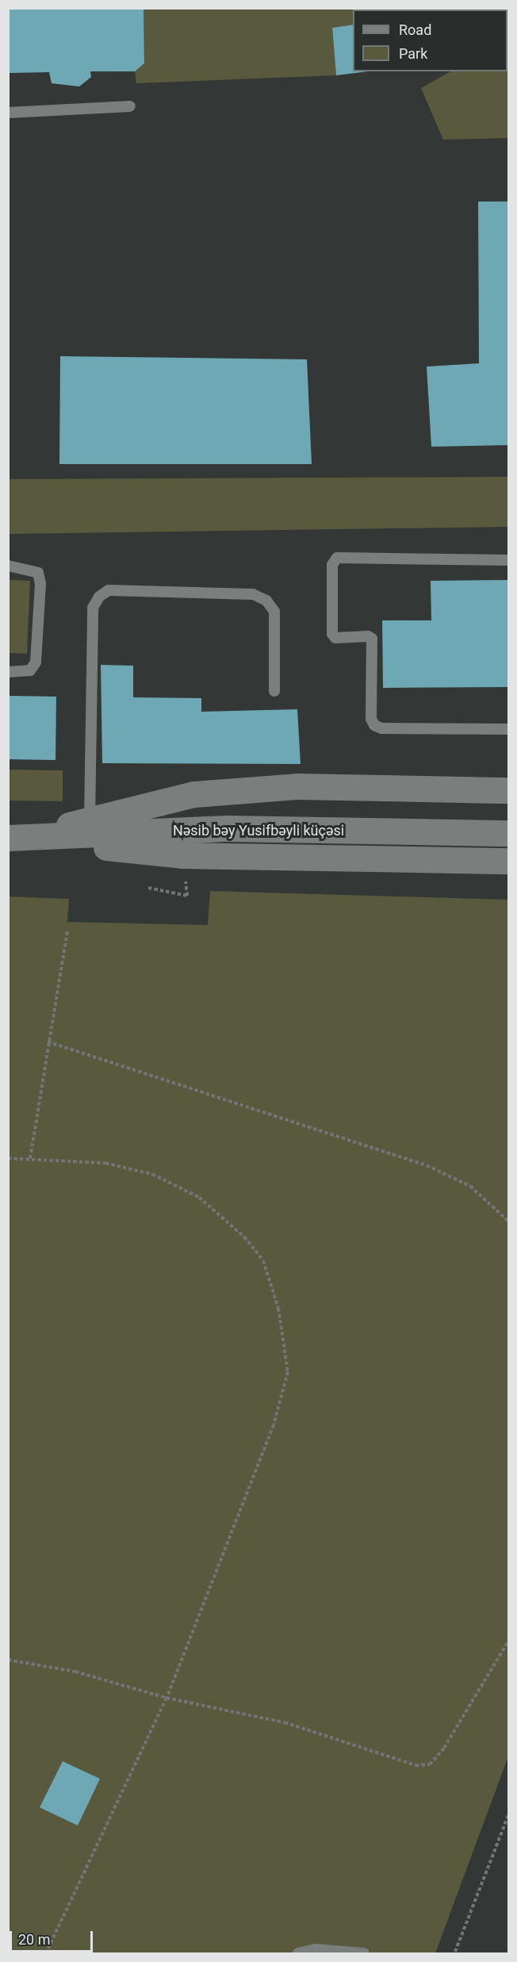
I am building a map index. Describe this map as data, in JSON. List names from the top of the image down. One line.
{"streets":{"main road":["Nəsib bəy Yusifbəyli küçəsi"]},"legend":["Road","Park"],"scale_bar":"20 m"}
